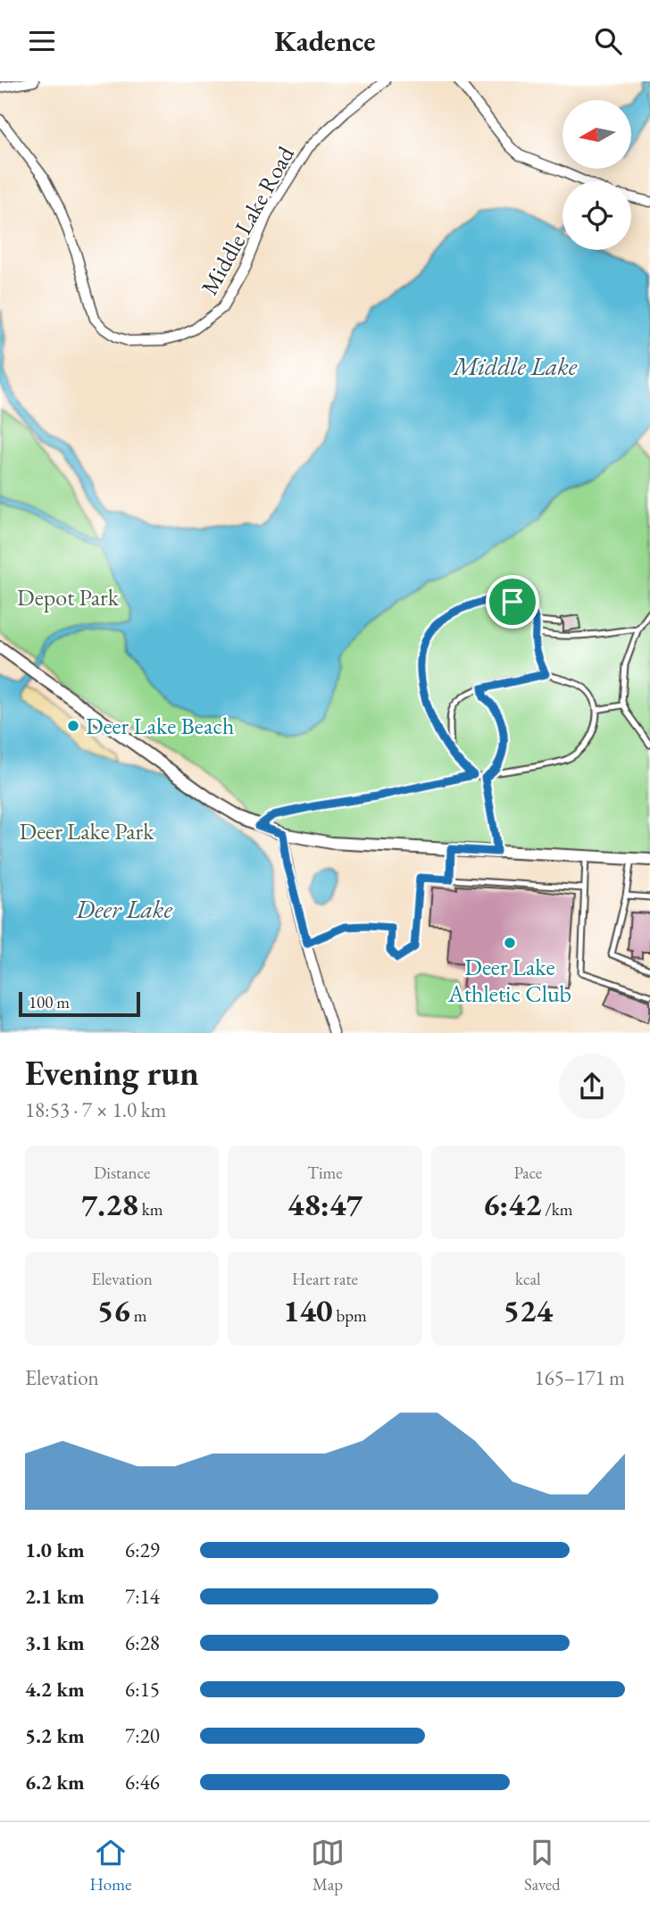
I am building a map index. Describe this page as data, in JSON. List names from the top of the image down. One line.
{"streets":{"street":["Middle Lake Road"]},"water":["Middle Lake","Deer Lake"],"parks":["Depot Park","Deer Lake Park"],"places":["Deer Lake Beach","Deer Lake Athletic Club"],"scale_bar":"100 m","north":"left","page":{"header":"Kadence","scale":"100 m","heading":["Evening run","18:53 · 7 × 1.0 km"],"stats":[["Distance","7.28 km"],["Time","48:47"],["Pace","6:42 /km"],["Elevation","56 m"],["Heart rate","140 bpm"],["kcal","524"]],"chart":["Elevation","165–171 m"],"list":[{"name":"1.0 km","note":"6:29"},{"name":"2.1 km","note":"7:14"},{"name":"3.1 km","note":"6:28"},{"name":"4.2 km","note":"6:15"},{"name":"5.2 km","note":"7:20"},{"name":"6.2 km","note":"6:46"}],"tabs":["Home","Map","Saved"]}}
